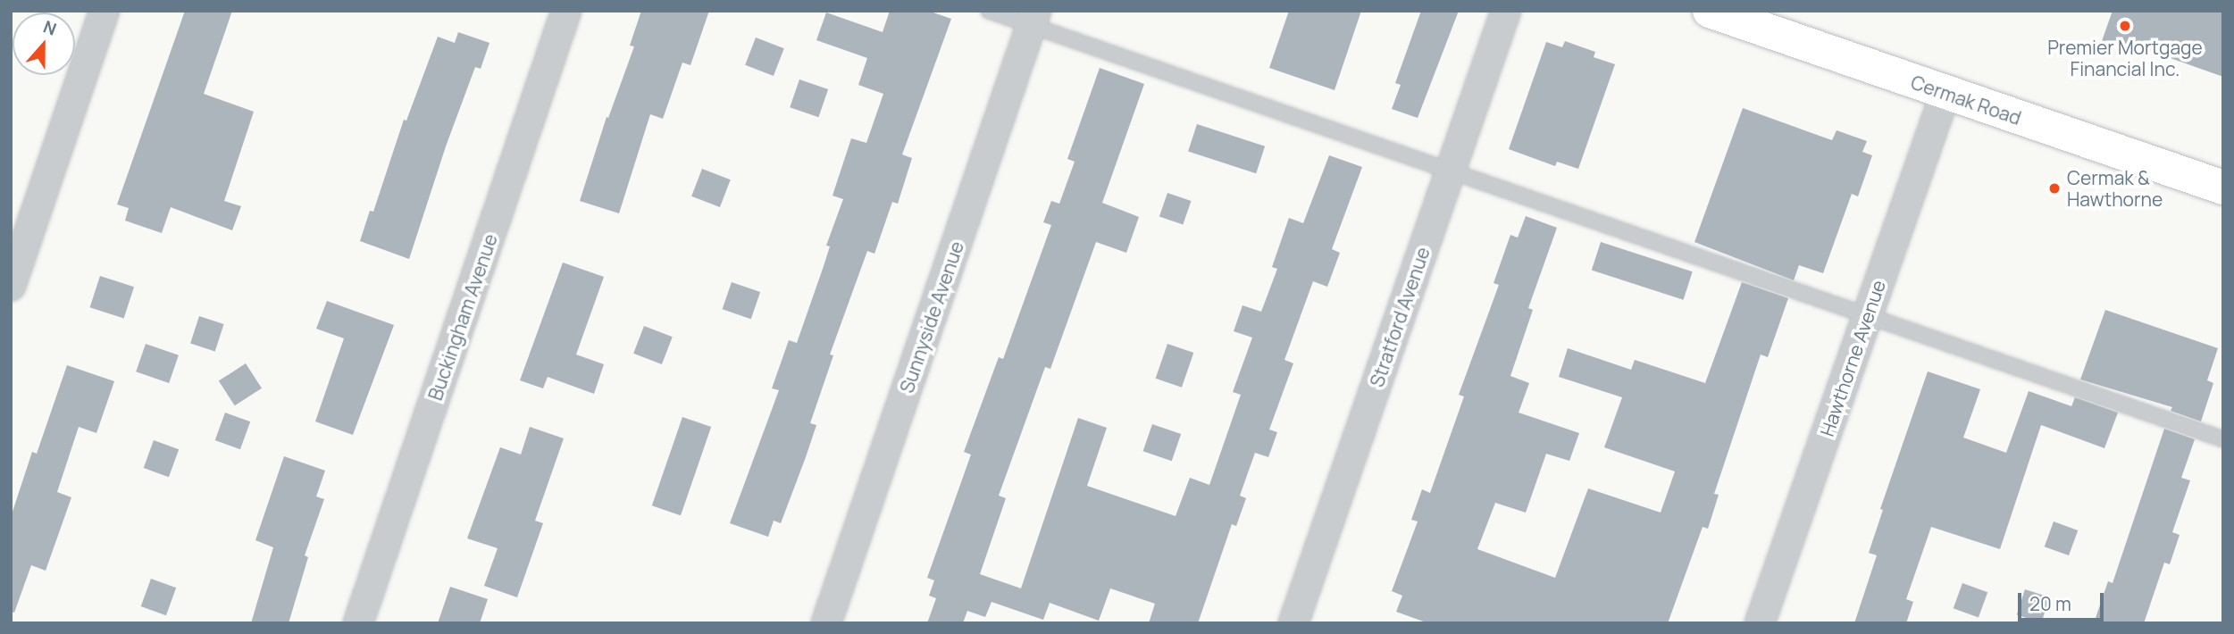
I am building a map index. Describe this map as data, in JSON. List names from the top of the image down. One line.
{"streets":{"main road":["Cermak Road"],"street":["Buckingham Avenue","Sunnyside Avenue","Stratford Avenue","Hawthorne Avenue"]},"crossings":[["Cermak Road","Hawthorne Avenue"]],"places":["Premier Mortgage Financial Inc.","Cermak & Hawthorne"],"scale_bar":"20 m","north":"top"}
